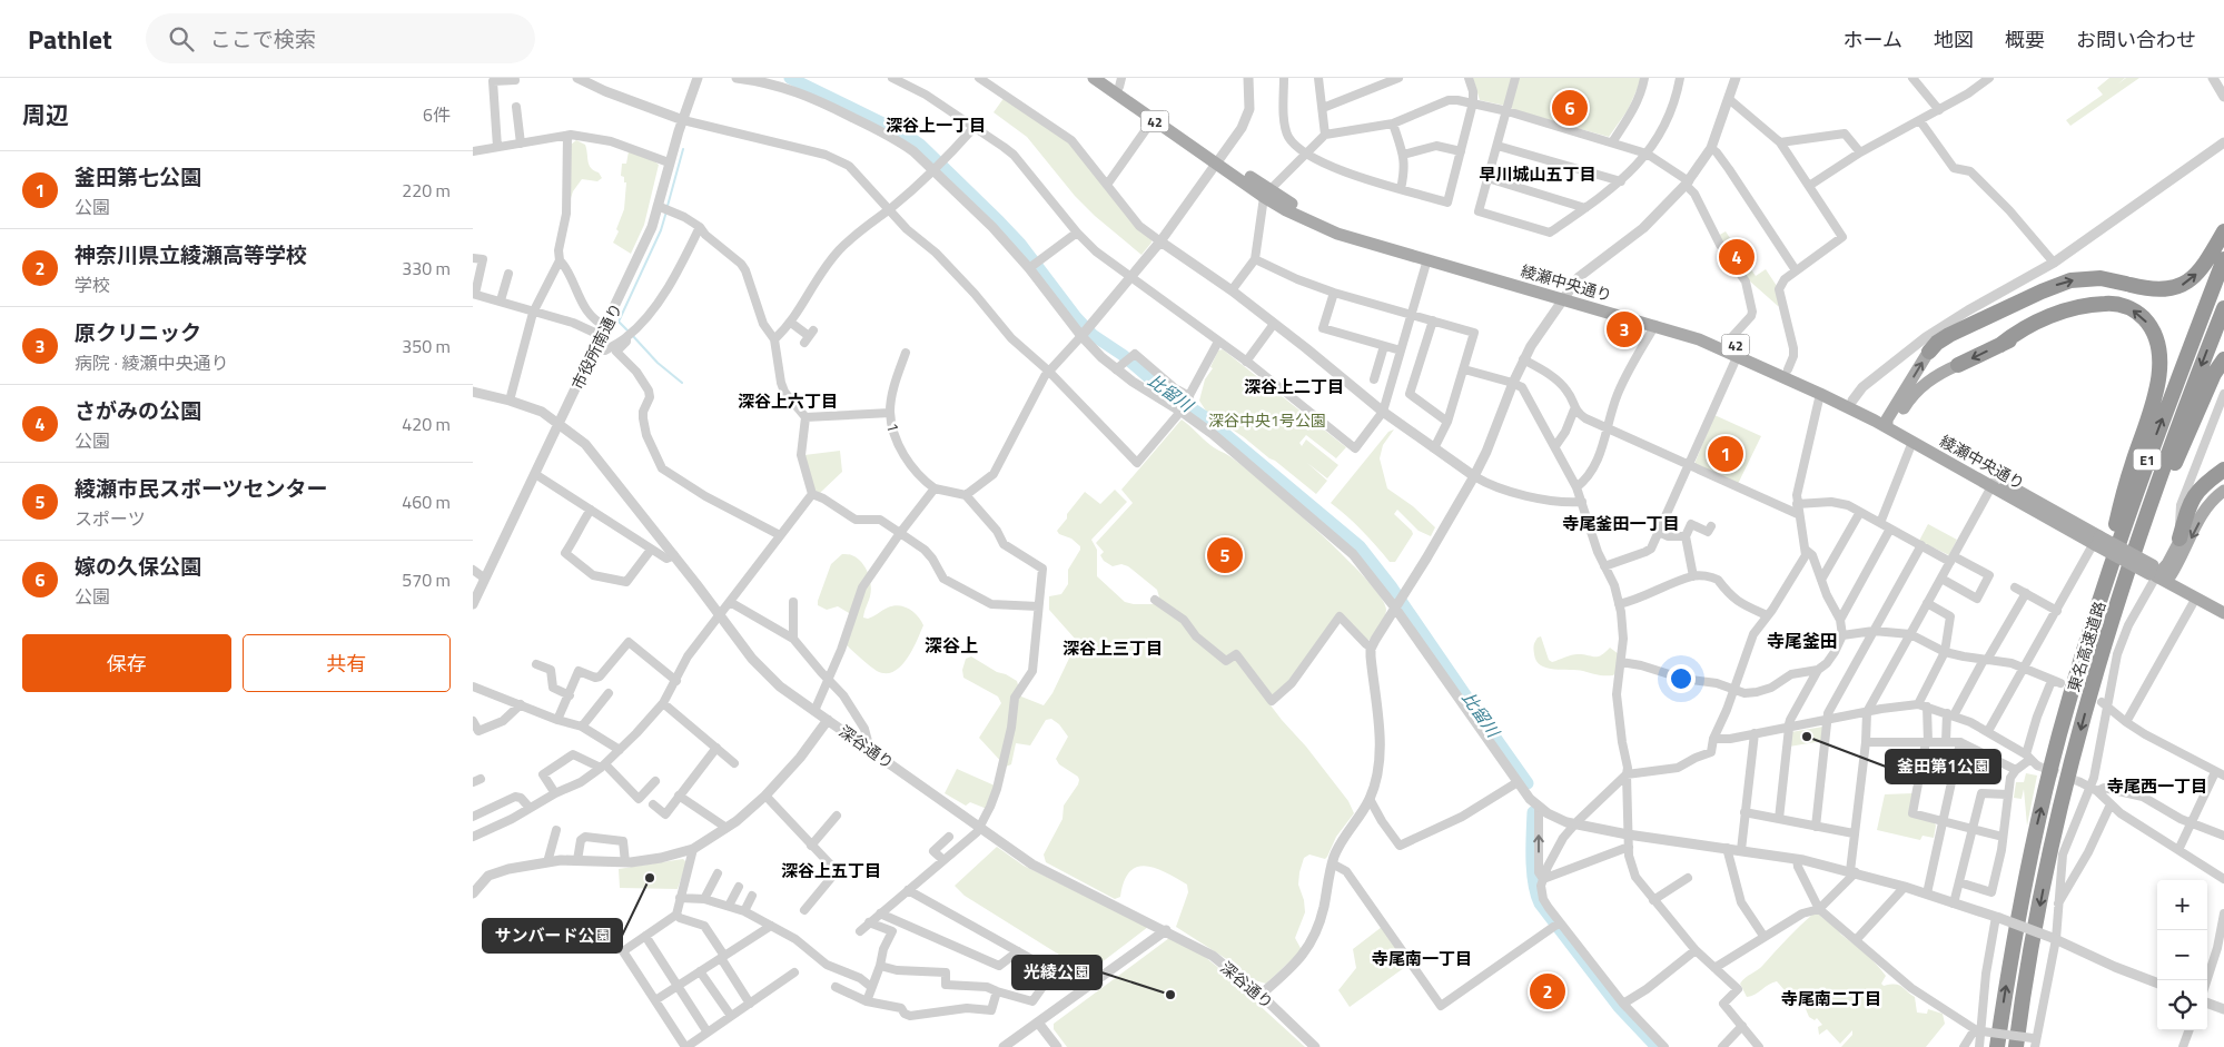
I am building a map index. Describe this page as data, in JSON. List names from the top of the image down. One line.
{"streets":{"highway":["E1","東名高速道路"],"main road":["42","綾瀬中央通り"],"street":["市役所南通り","1","深谷通り"]},"crossings":[["42","綾瀬中央通り"],["市役所南通り","深谷通り"]],"districts":["深谷上一丁目","早川城山五丁目","深谷上二丁目","深谷上六丁目","寺尾釜田一丁目","寺尾釜田","深谷上","深谷上三丁目","寺尾西一丁目","深谷上五丁目","寺尾南一丁目","寺尾南二丁目"],"water":["比留川"],"parks":["深谷中央1号公園"],"places":["釜田第1公園","サンバード公園","光綾公園"],"page":{"header":"Pathlet","search":"ここで検索","nav":["ホーム","地図","概要","お問い合わせ"],"heading":["周辺","6件"],"pins":["6","4","3","1","5","2"],"list":[{"mark":"1","name":"釜田第七公園","note":"公園","value":"220 m"},{"mark":"2","name":"神奈川県立綾瀬高等学校","note":"学校","value":"330 m"},{"mark":"3","name":"原クリニック","note":"病院 · 綾瀬中央通り","value":"350 m"},{"mark":"4","name":"さがみの公園","note":"公園","value":"420 m"},{"mark":"5","name":"綾瀬市民スポーツセンター","note":"スポーツ","value":"460 m"},{"mark":"6","name":"嫁の久保公園","note":"公園","value":"570 m"}],"buttons":["保存","共有"],"map_buttons":["+","−"]}}
